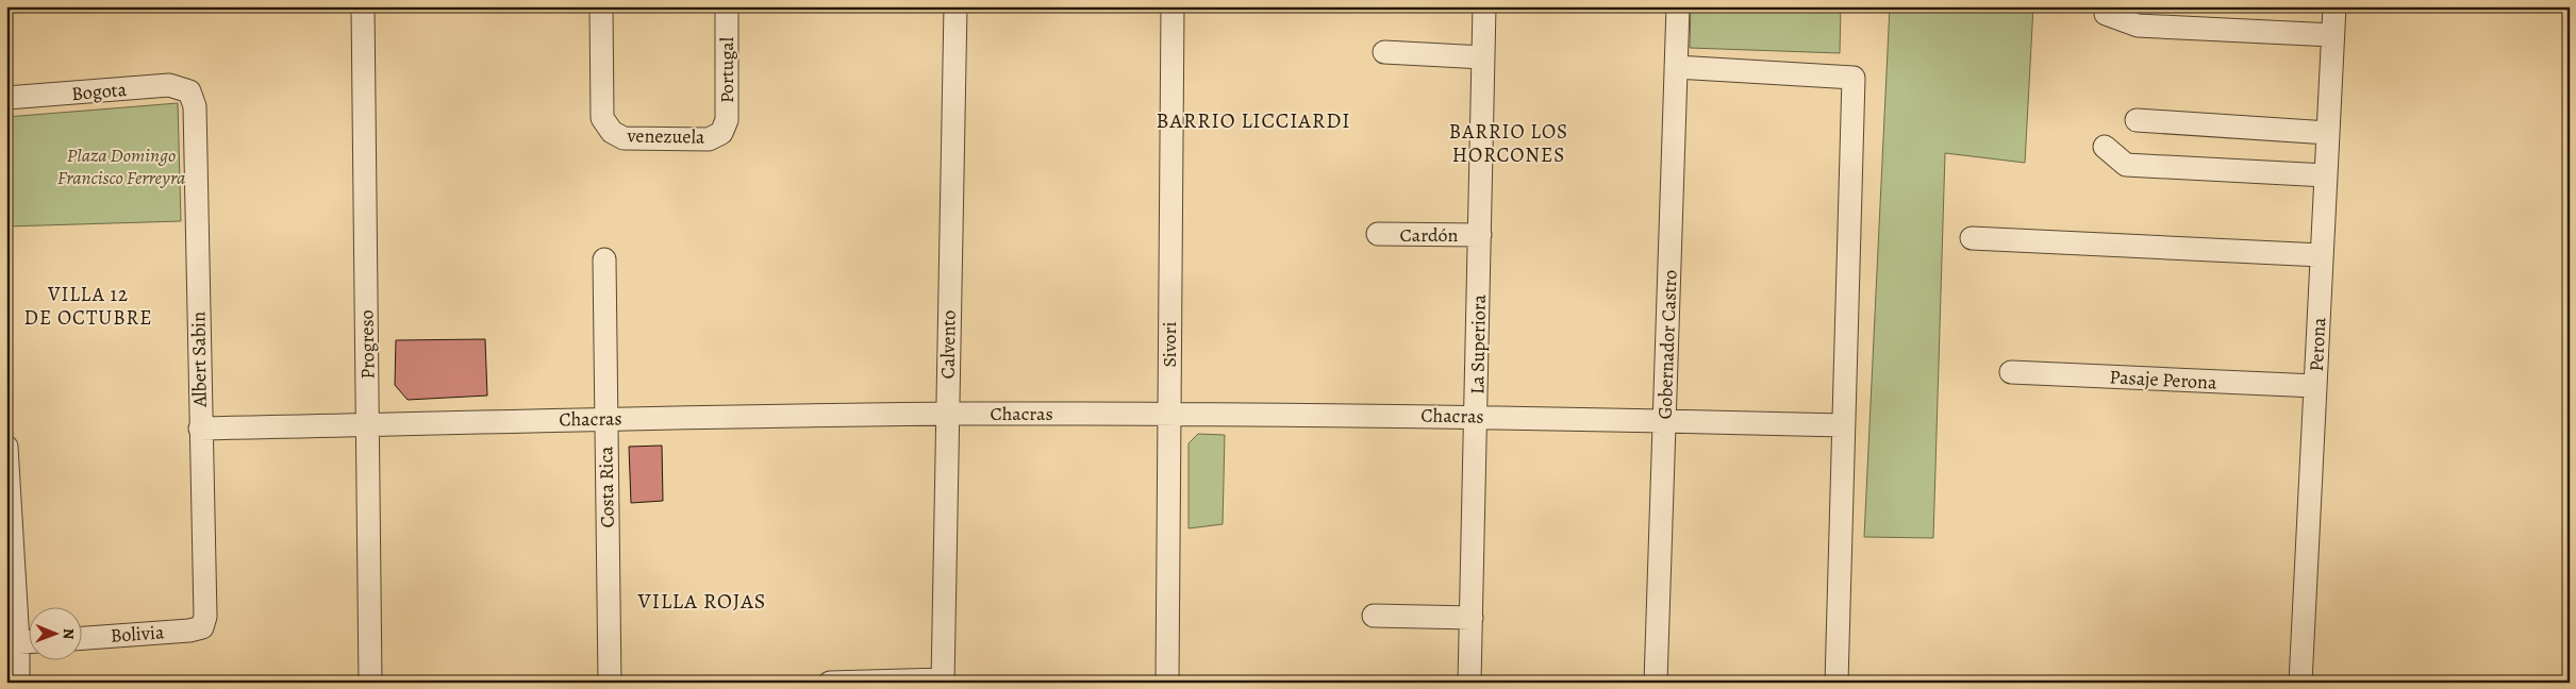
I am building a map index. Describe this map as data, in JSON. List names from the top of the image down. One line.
{"streets":{"street":["Portugal","Bogota","venezuela","Cardón","Progreso","Calvento","Sivori","La Superiora","Gobernador Castro","Perona","Albert Sabin","Pasaje Perona","Chacras","Costa Rica","Bolivia"]},"crossings":[["Portugal","venezuela"],["Bogota","Albert Sabin"],["Cardón","La Superiora"],["Progreso","Chacras"],["Calvento","Chacras"],["Sivori","Chacras"],["La Superiora","Chacras"],["Gobernador Castro","Chacras"],["Perona","Pasaje Perona"],["Albert Sabin","Chacras"],["Albert Sabin","Bolivia"],["Chacras","Costa Rica"]],"districts":["BARRIO LICCIARDI","BARRIO LOS HORCONES","VILLA 12 DE OCTUBRE","VILLA ROJAS"],"parks":["Plaza Domingo Francisco Ferreyra"],"north":"right"}
